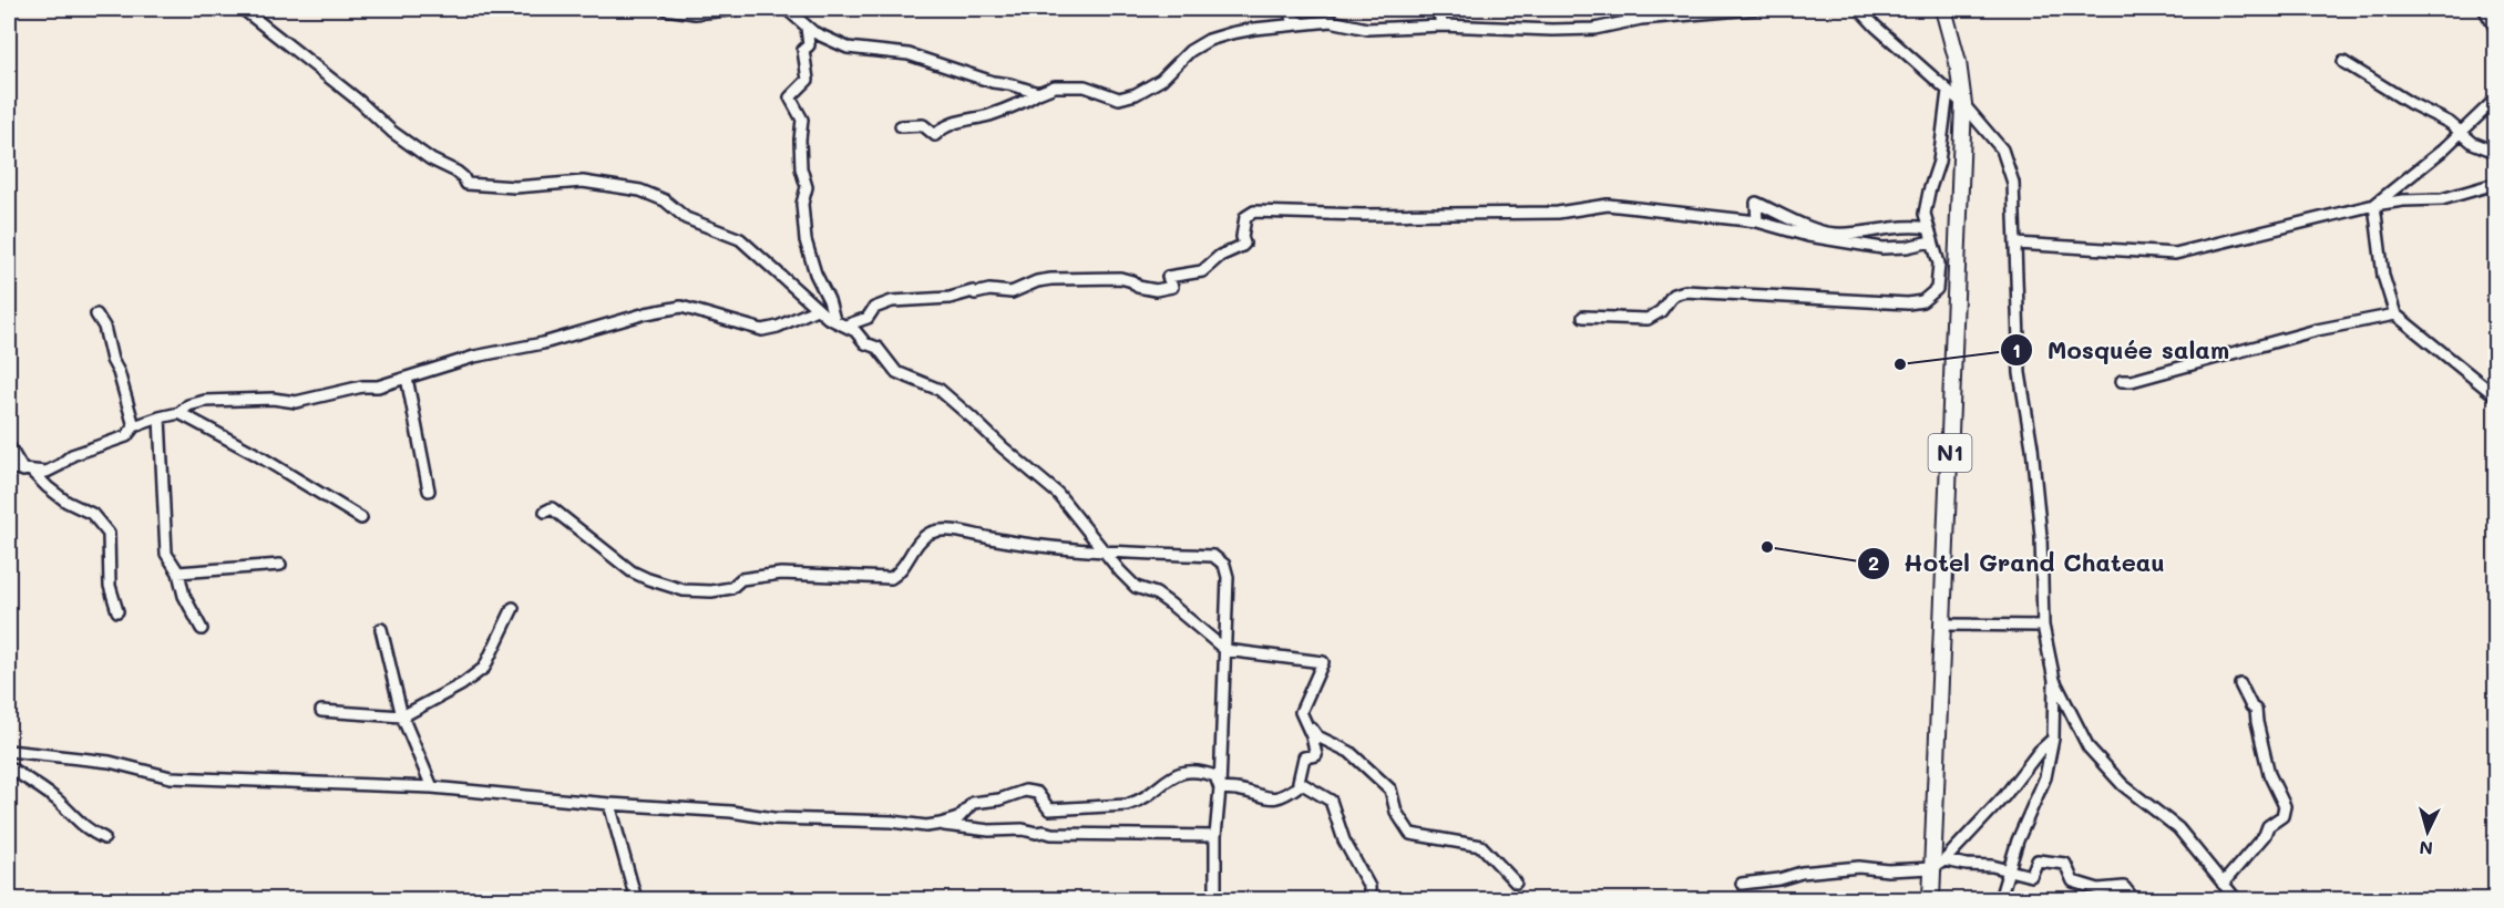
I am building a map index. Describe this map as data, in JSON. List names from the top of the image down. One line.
{"streets":{"highway":["N1"]},"places":["Mosquée salam","Hotel Grand Chateau"],"north":"bottom"}
